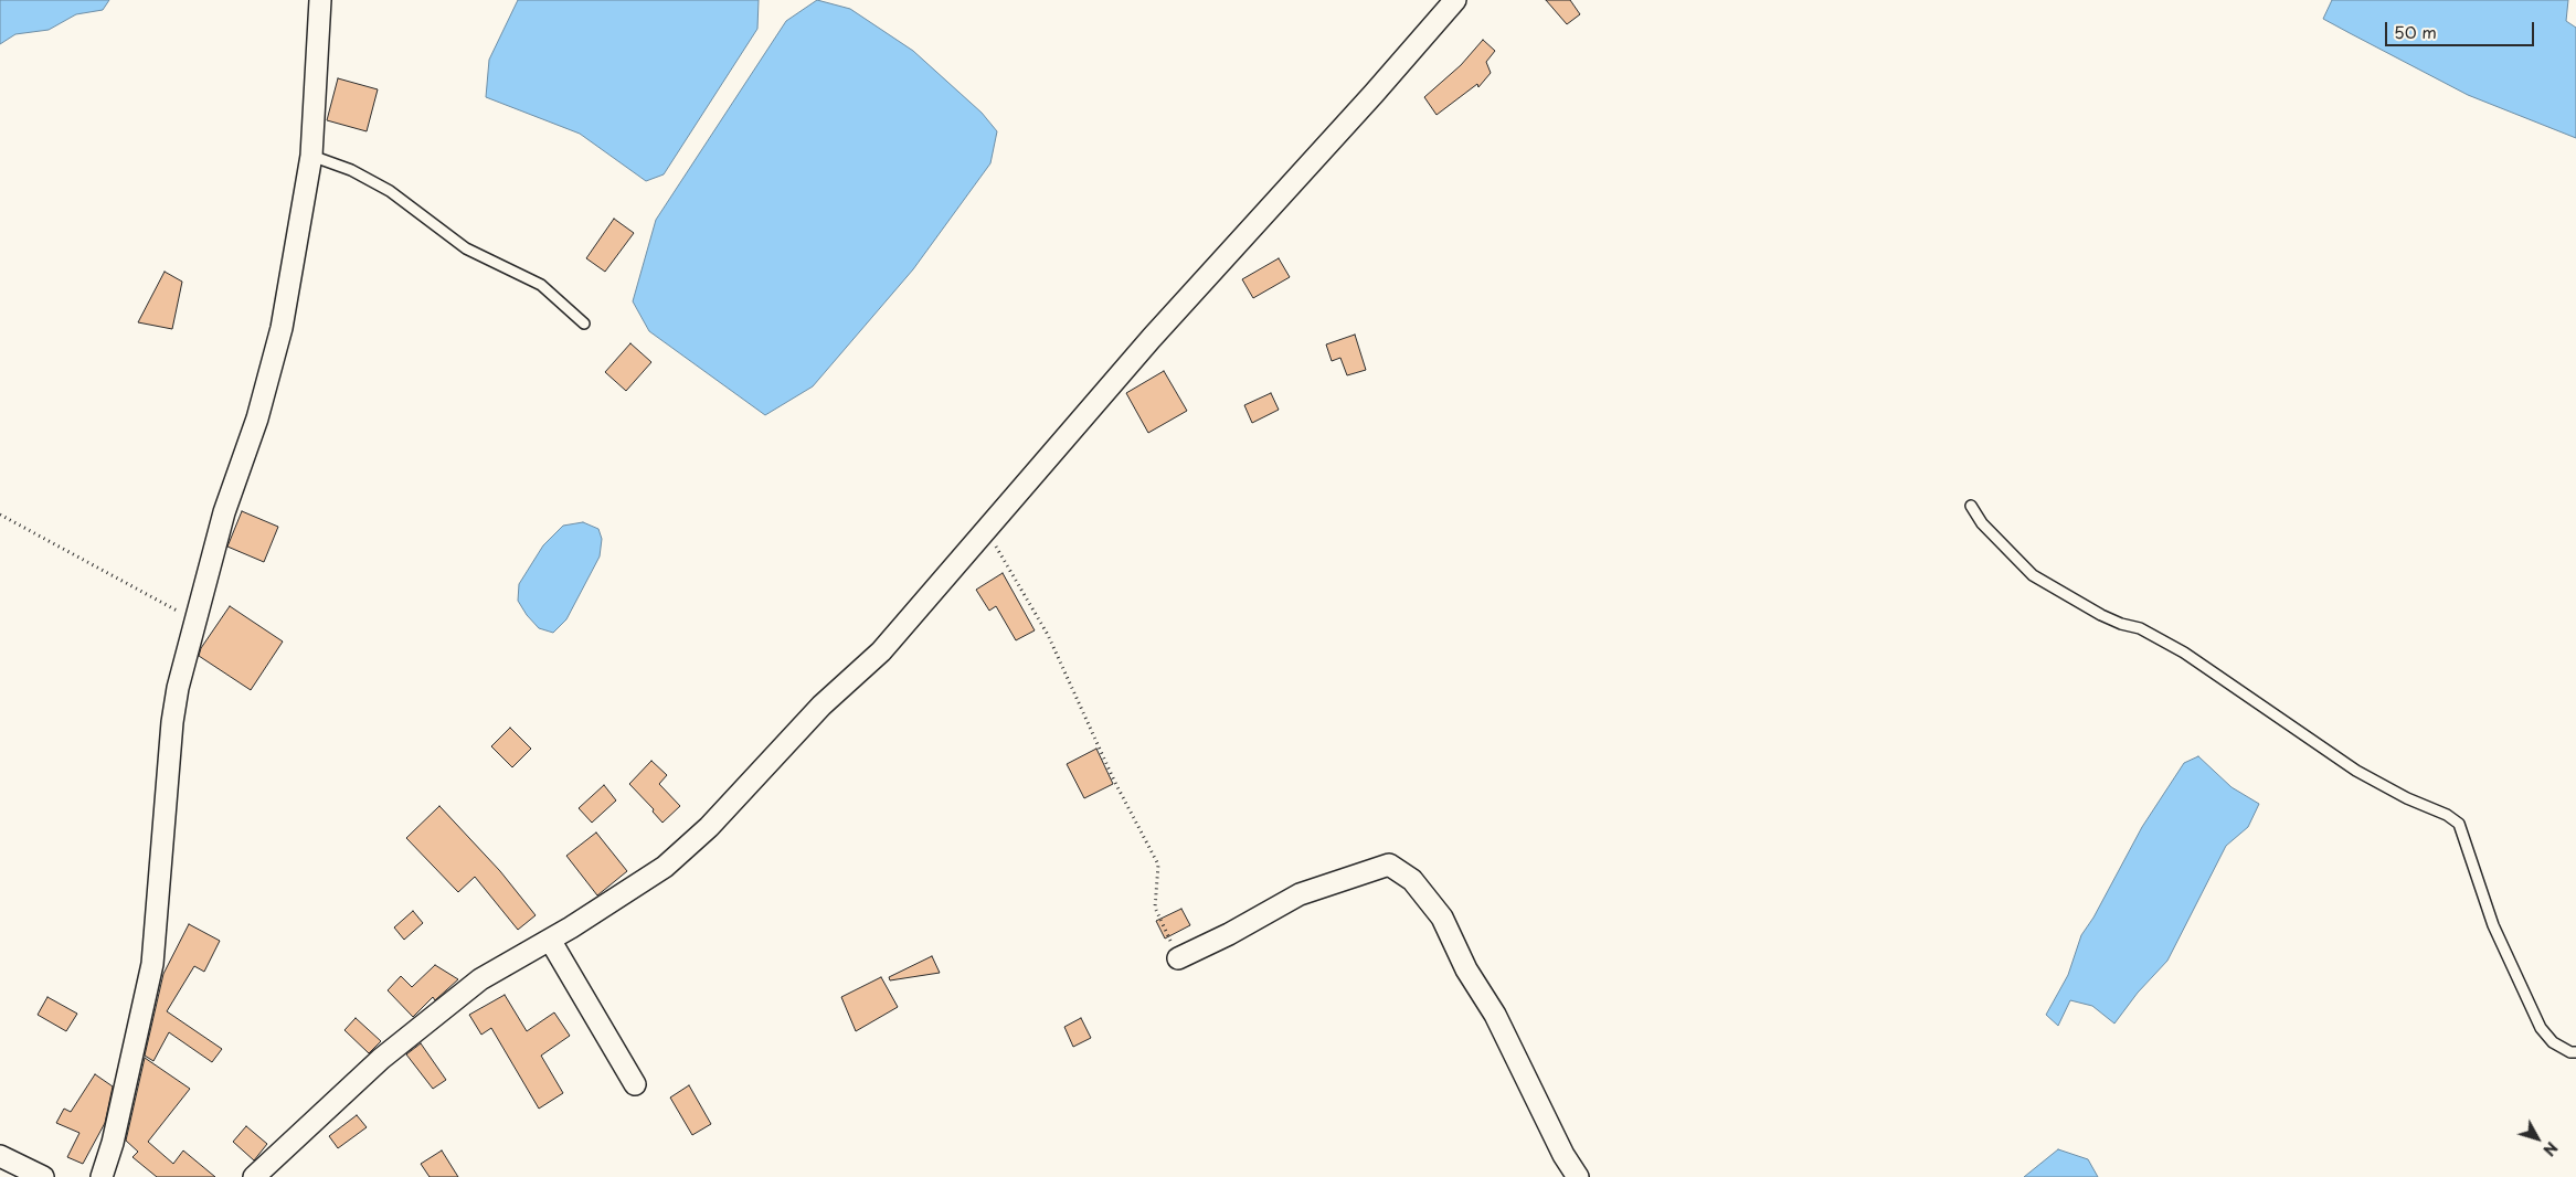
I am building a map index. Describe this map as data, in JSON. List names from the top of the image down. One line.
{"scale_bar":"50 m","north":"bottom right"}
